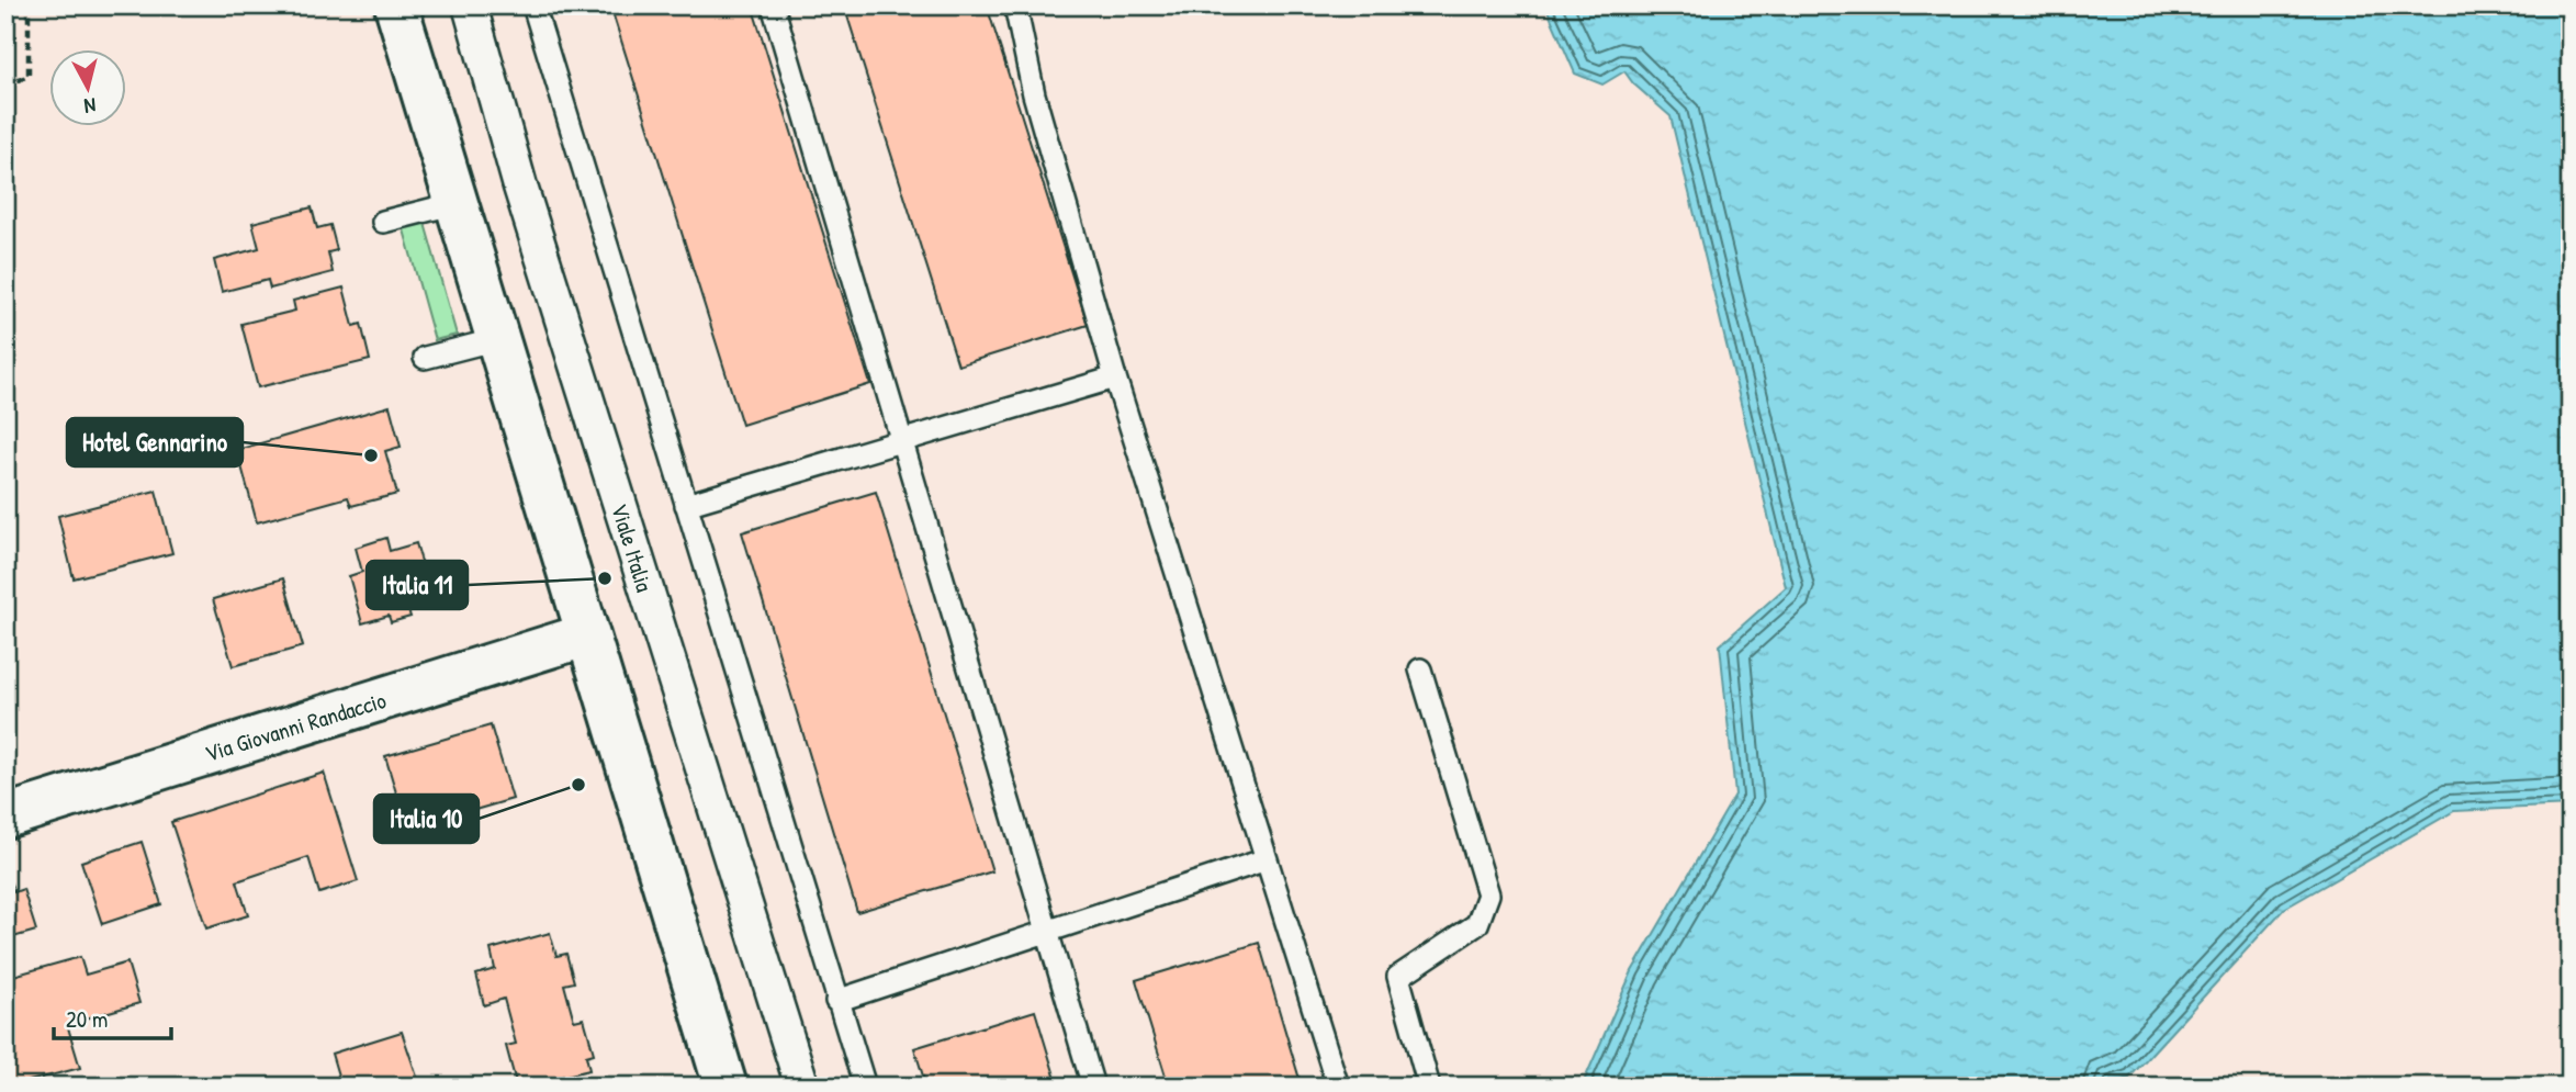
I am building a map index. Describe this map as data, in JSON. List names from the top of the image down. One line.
{"streets":{"main road":["Via Giovanni Randaccio"],"street":["Viale Italia"]},"places":["Hotel Gennarino","Italia 11","Italia 10"],"scale_bar":"20 m","north":"bottom"}
